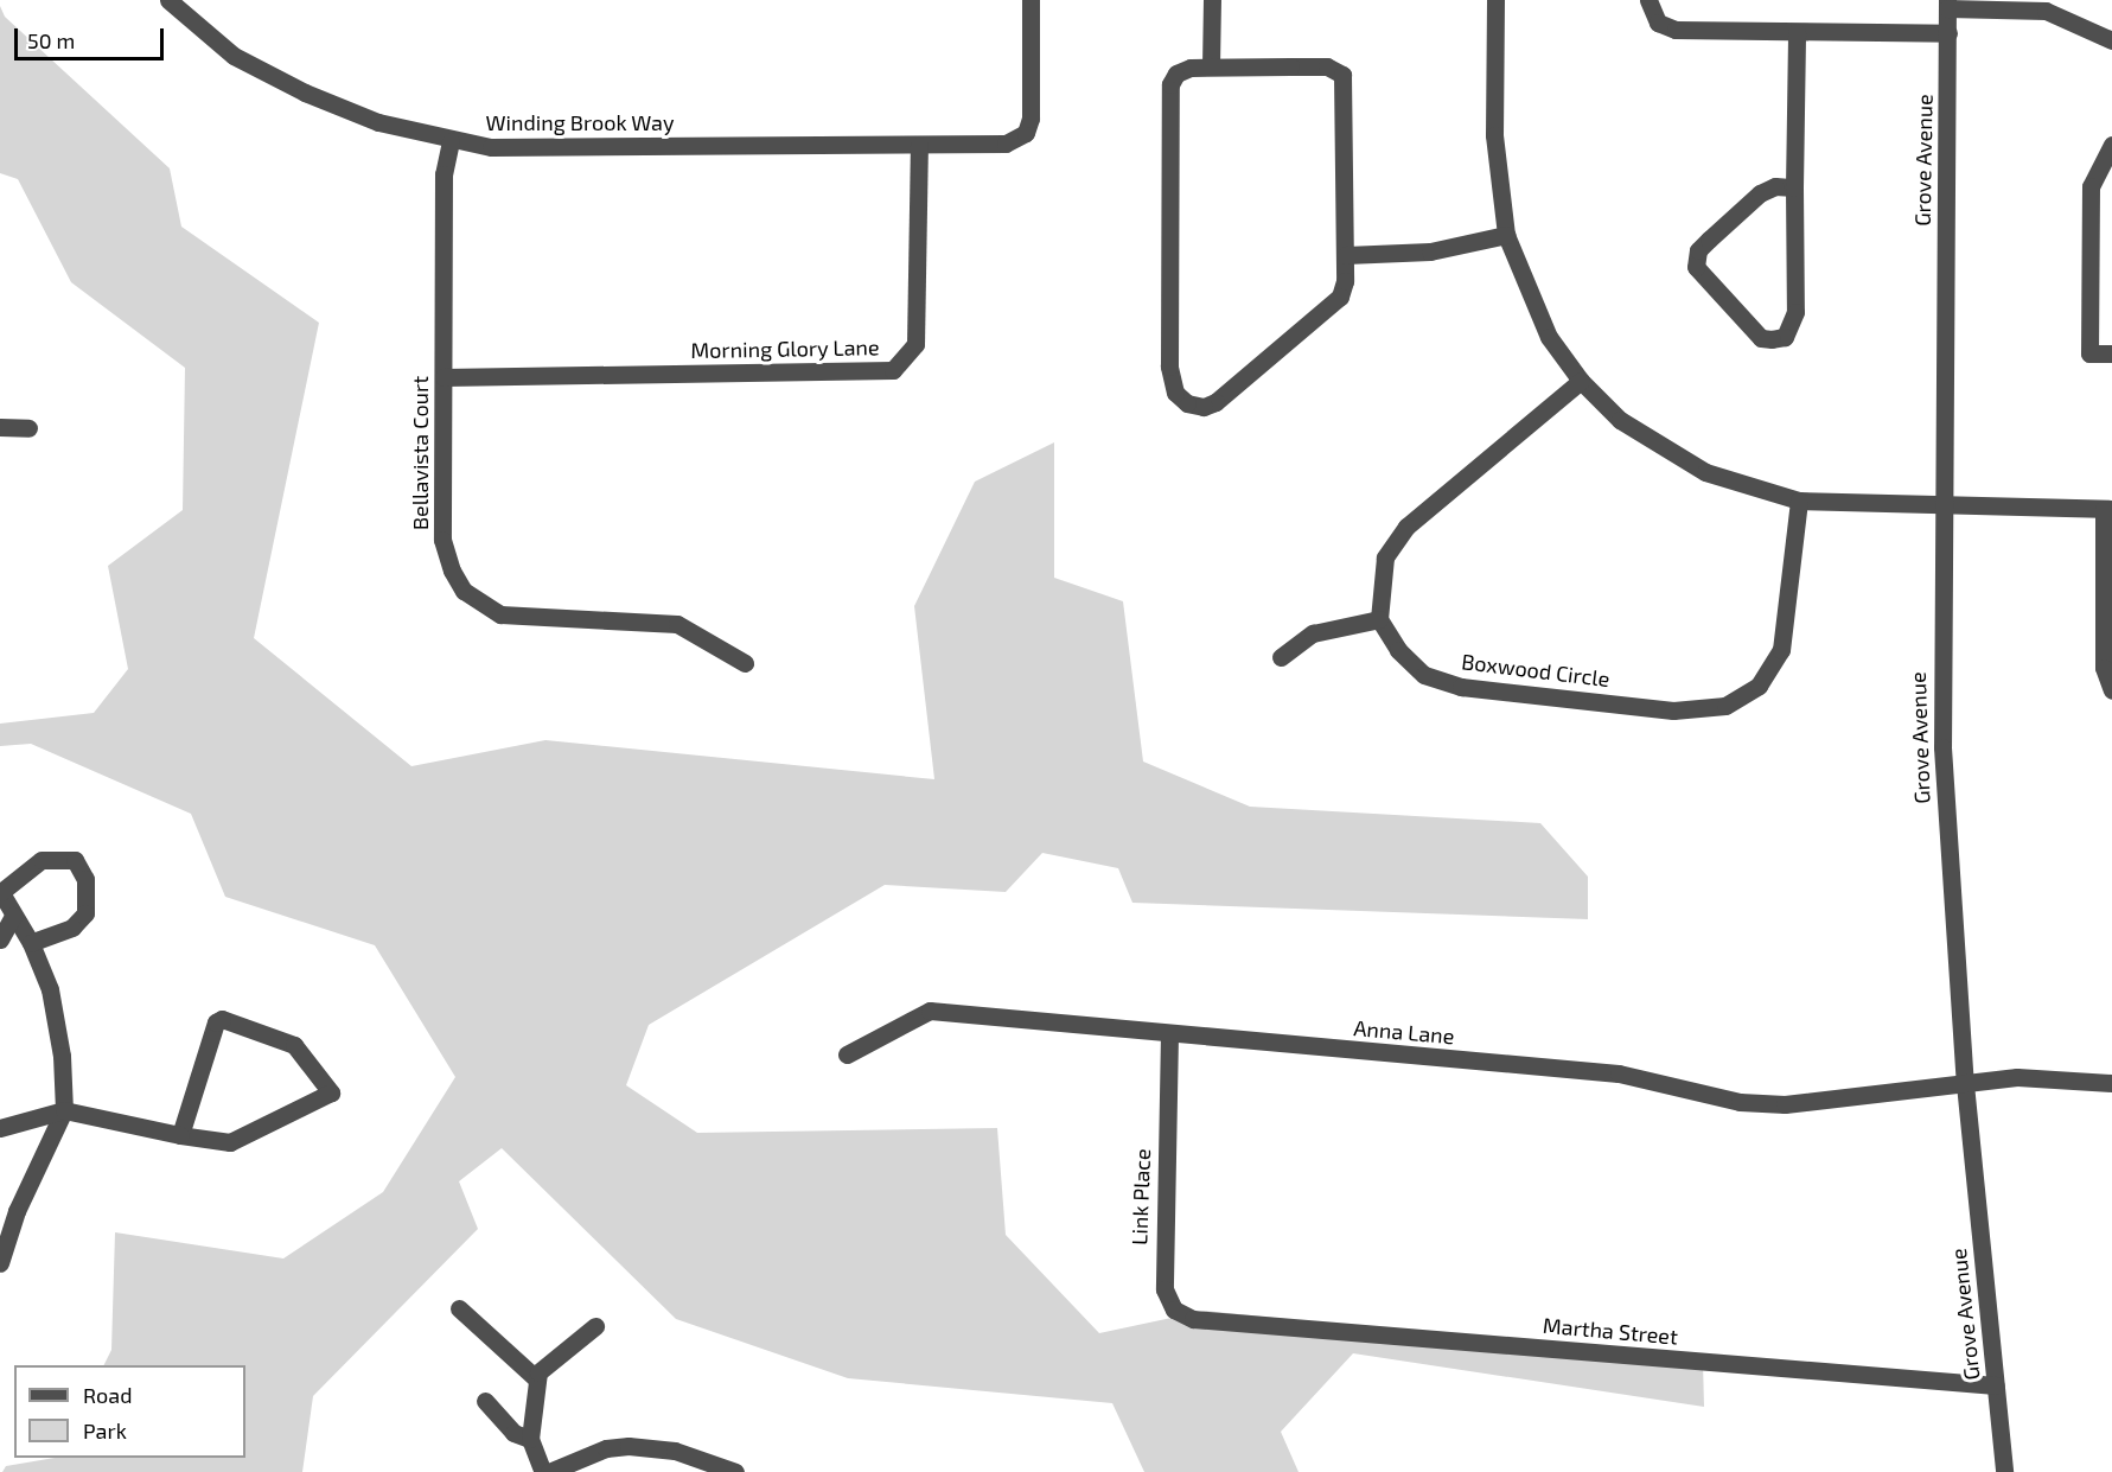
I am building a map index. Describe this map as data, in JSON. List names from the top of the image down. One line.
{"streets":{"street":["Winding Brook Way","Grove Avenue","Morning Glory Lane","Bellavista Court","Boxwood Circle","Anna Lane","Link Place","Martha Street"]},"crossings":[["Winding Brook Way","Morning Glory Lane"],["Winding Brook Way","Bellavista Court"],["Grove Avenue","Anna Lane"],["Grove Avenue","Martha Street"],["Morning Glory Lane","Bellavista Court"],["Anna Lane","Link Place"],["Link Place","Martha Street"]],"legend":["Road","Park"],"scale_bar":"50 m"}
